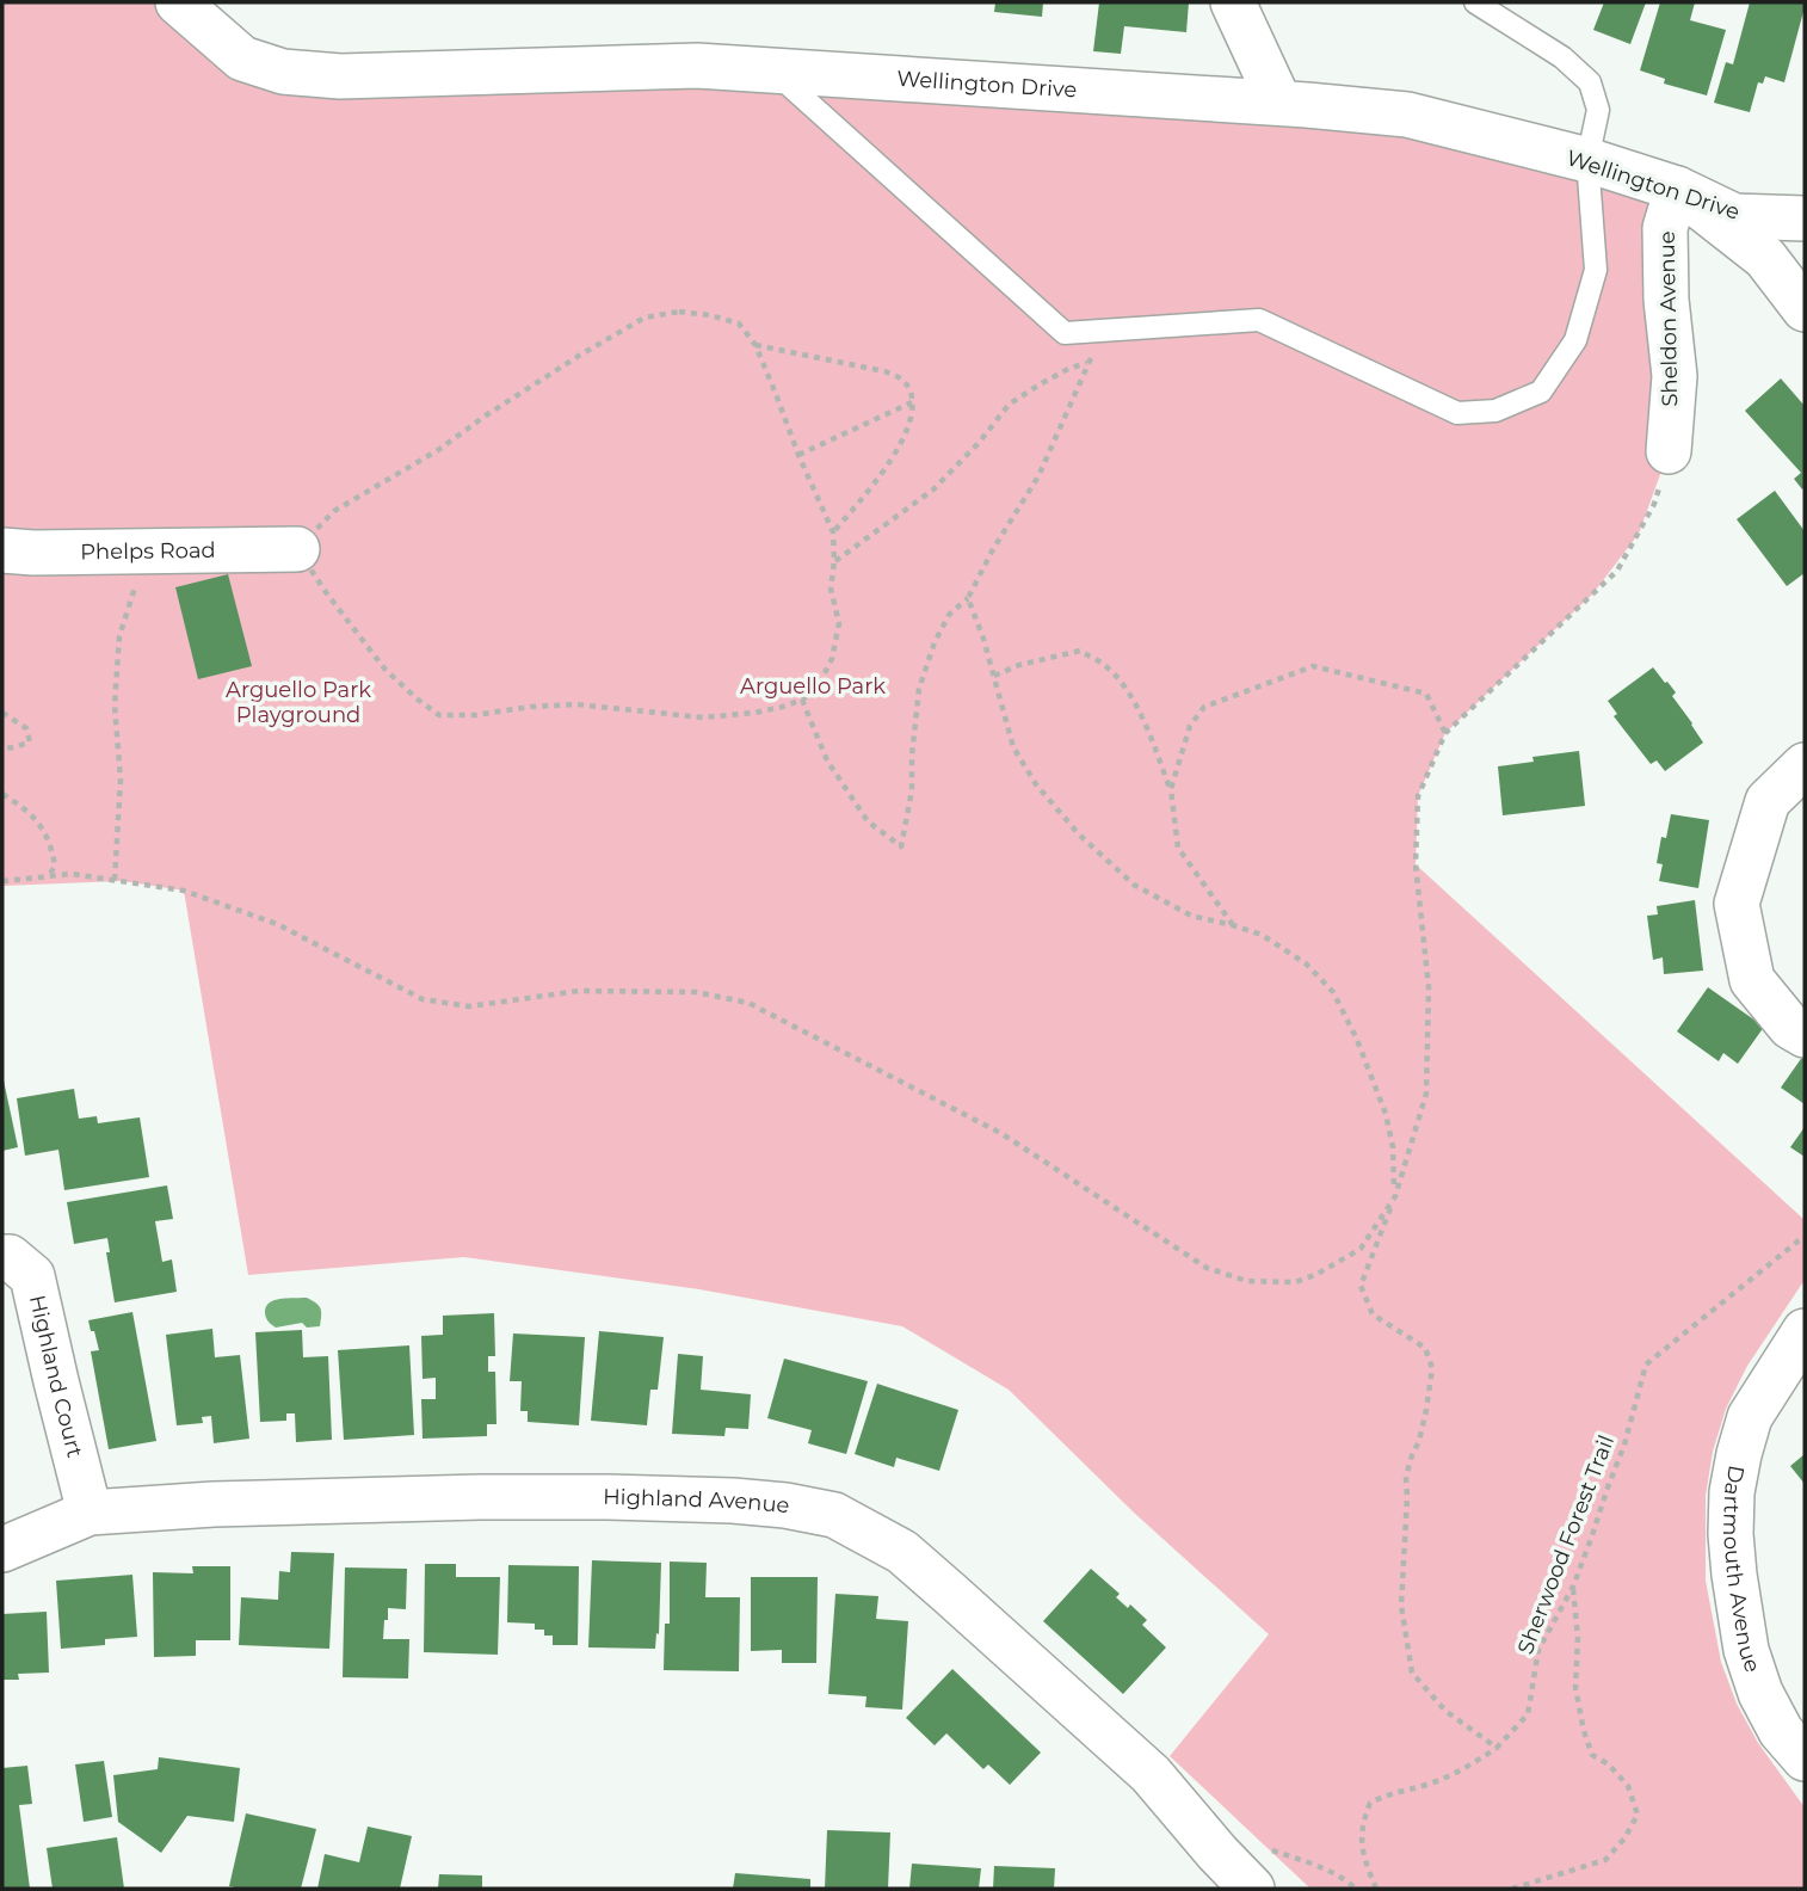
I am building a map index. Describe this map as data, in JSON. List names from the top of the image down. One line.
{"streets":{"street":["Wellington Drive","Sheldon Avenue","Phelps Road","Highland Court","Highland Avenue","Dartmouth Avenue"],"path":["Sherwood Forest Trail"]},"crossings":[["Wellington Drive","Sheldon Avenue"],["Highland Court","Highland Avenue"]],"parks":["Arguello Park","Arguello Park Playground"]}
